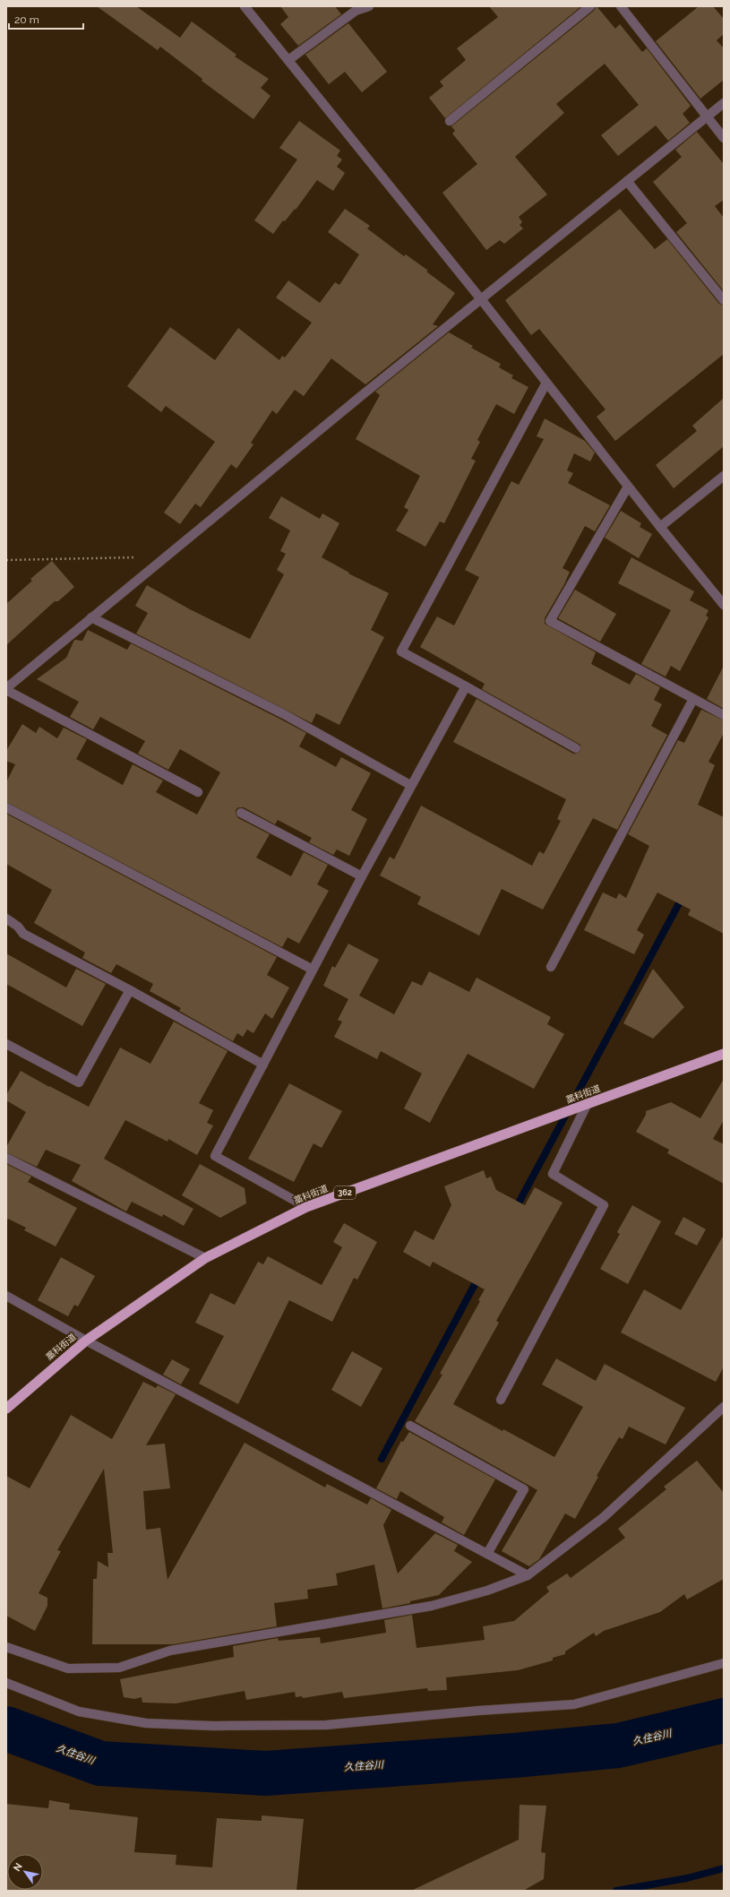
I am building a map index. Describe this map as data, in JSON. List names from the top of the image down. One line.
{"streets":{"highway":["藁科街道","362"]},"water":["久住谷川"],"scale_bar":"20 m","north":"top left"}
